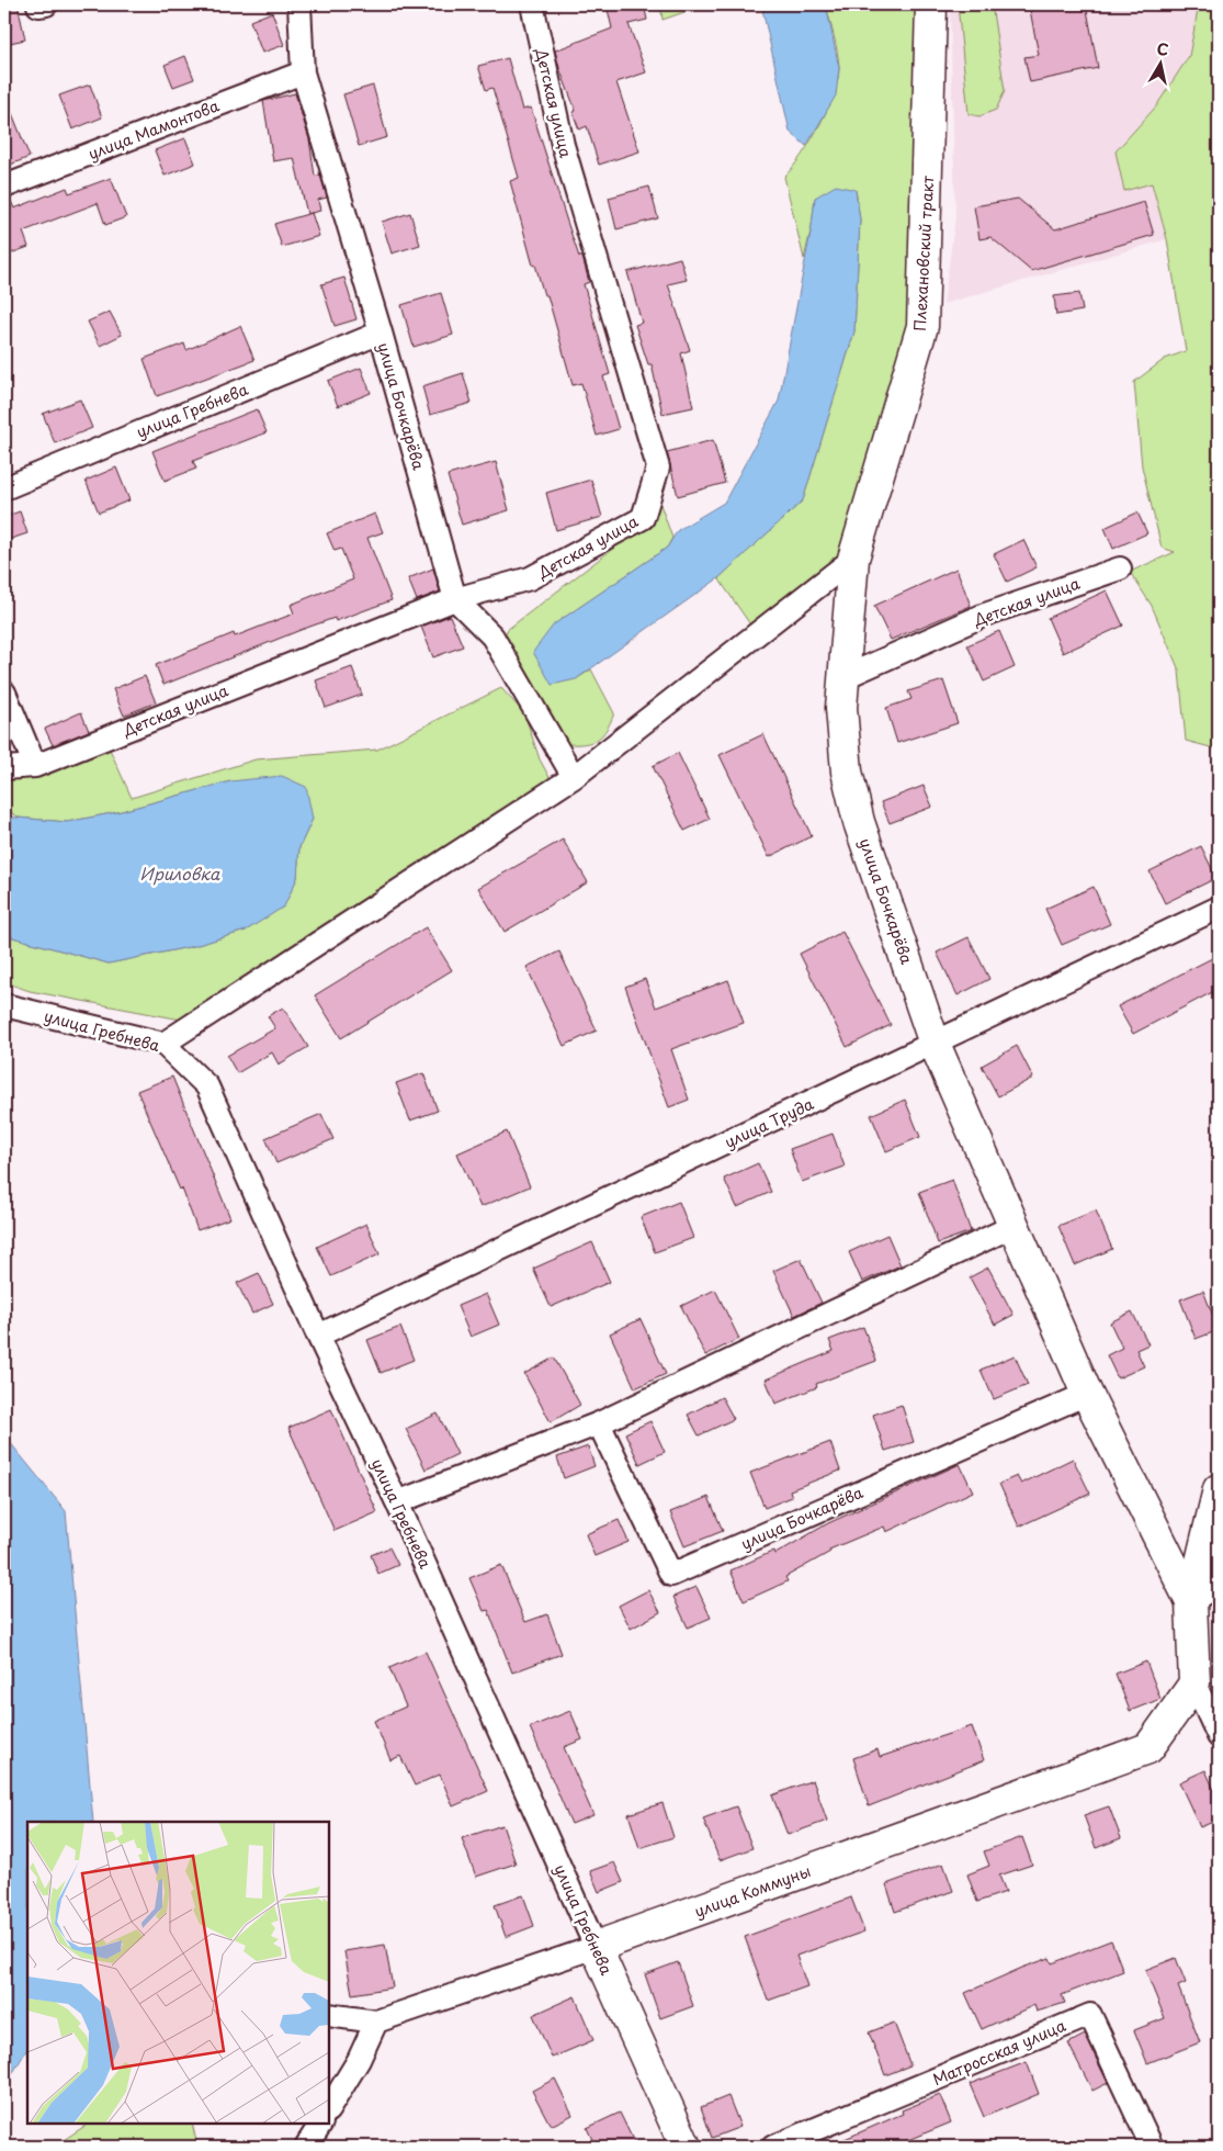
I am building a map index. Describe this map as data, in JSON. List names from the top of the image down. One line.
{"streets":{"street":["Детская улица","улица Мамонтова","Плехановский тракт","улица Бочкарёва","улица Гребнева","улица Труда","улица Коммуны","Матросская улица"]},"crossings":[["Детская улица","улица Бочкарёва"],["улица Мамонтова","улица Бочкарёва"],["Плехановский тракт","улица Бочкарёва"],["улица Бочкарёва","улица Гребнева"],["улица Бочкарёва","улица Труда"],["улица Бочкарёва","улица Коммуны"],["улица Гребнева","улица Труда"],["улица Гребнева","улица Коммуны"]],"water":["Ириловка"],"north":"top"}
